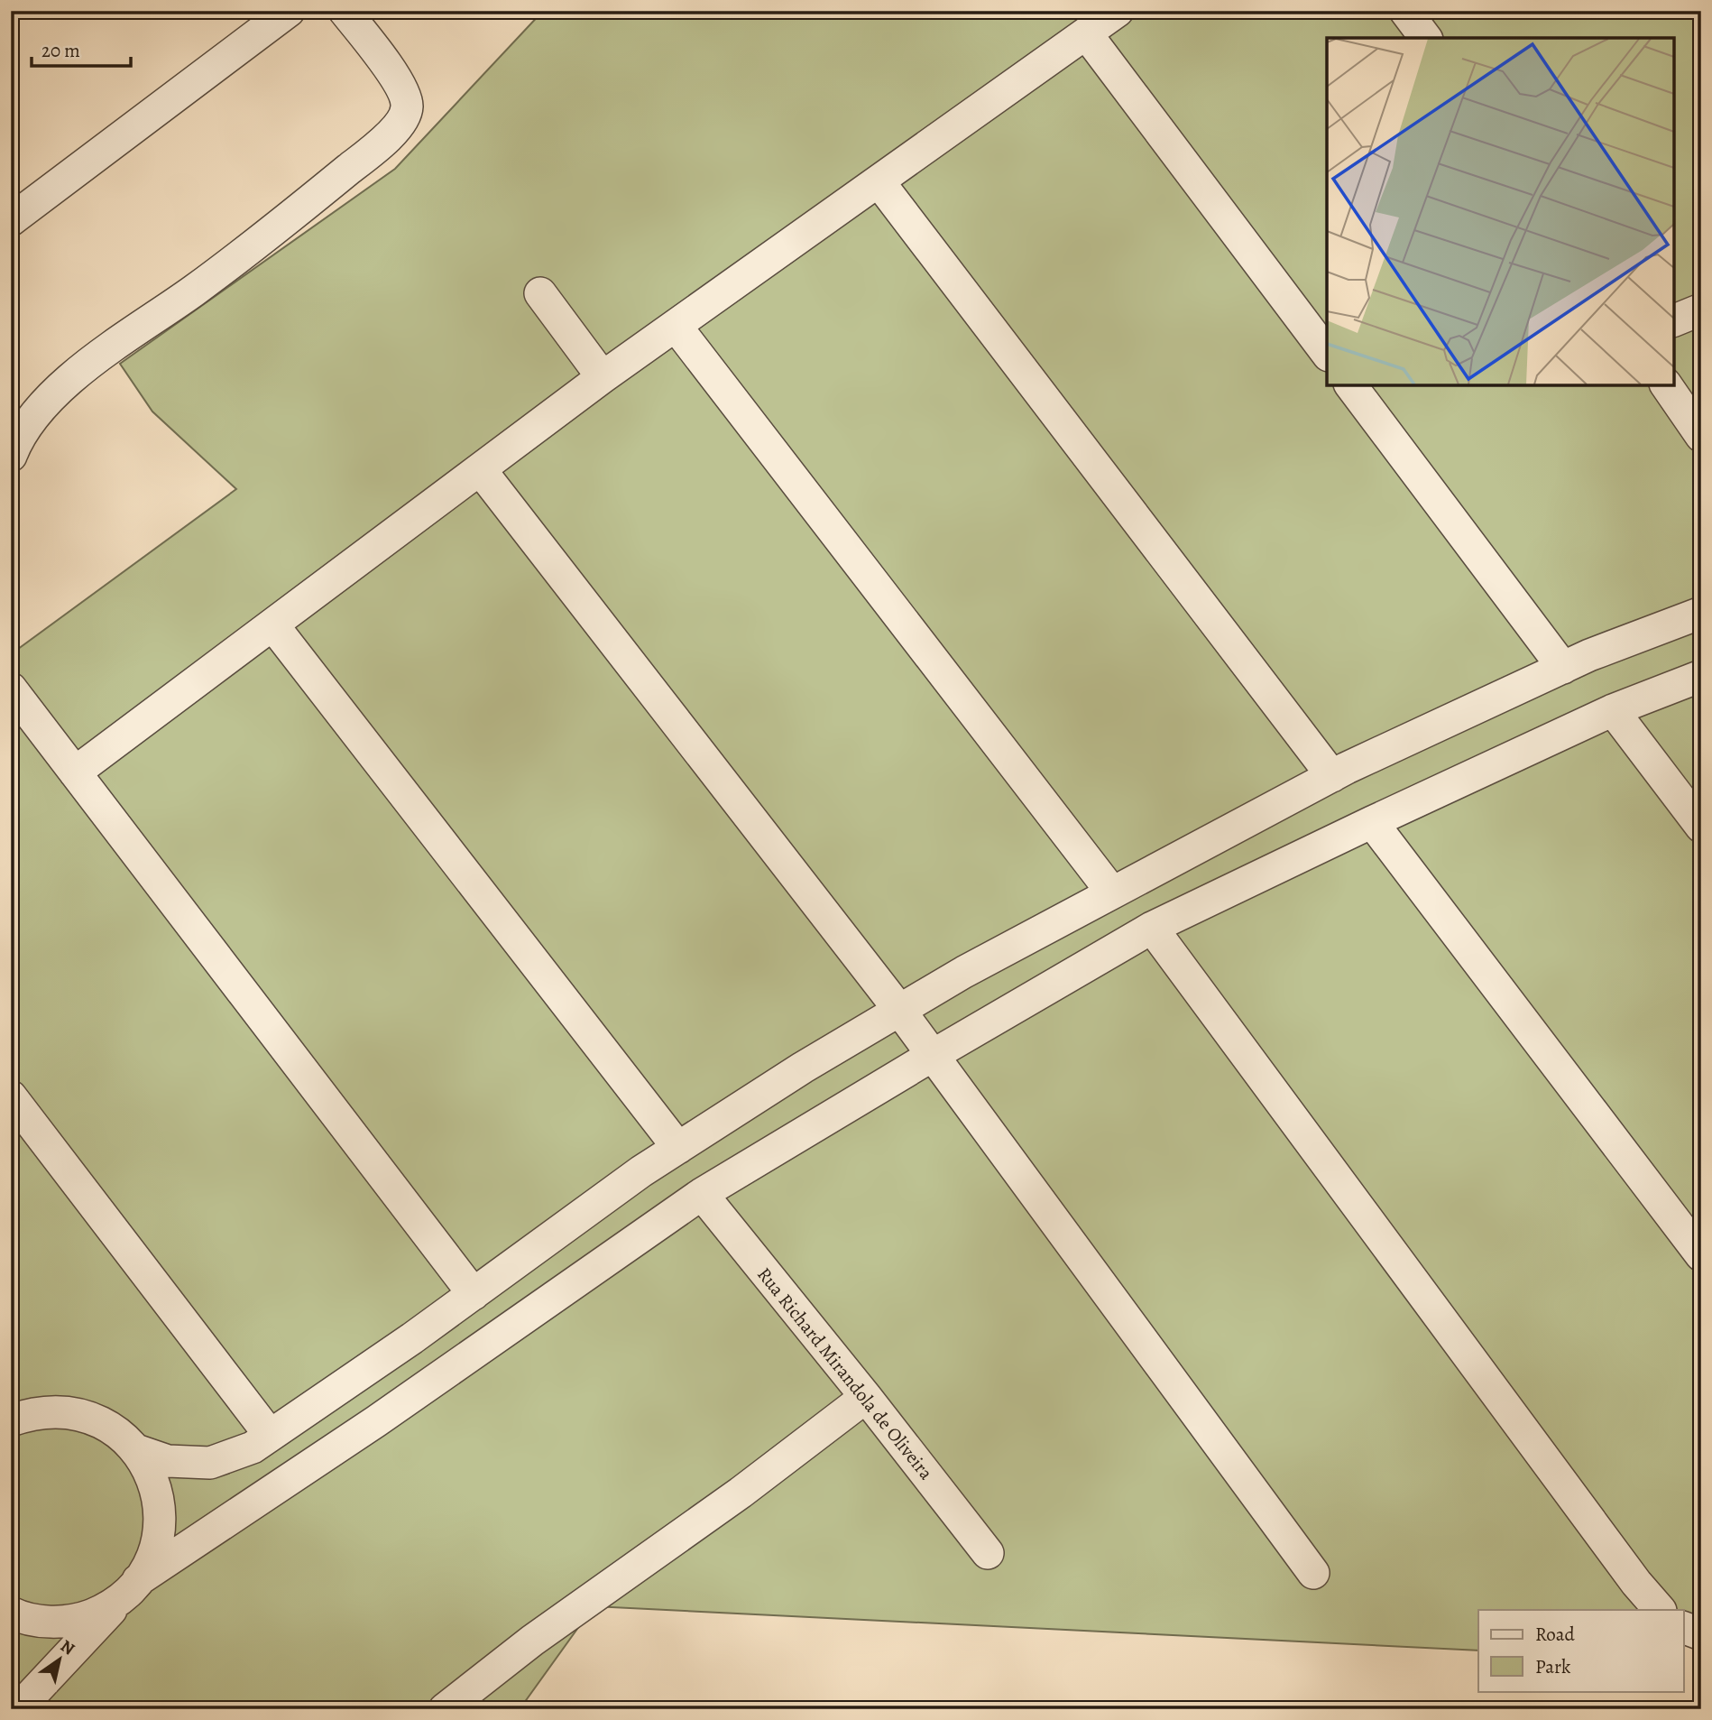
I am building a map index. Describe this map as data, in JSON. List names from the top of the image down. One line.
{"streets":{"street":["Rua Richard Mirandola de Oliveira"]},"legend":["Road","Park"],"scale_bar":"20 m","north":"top right"}
